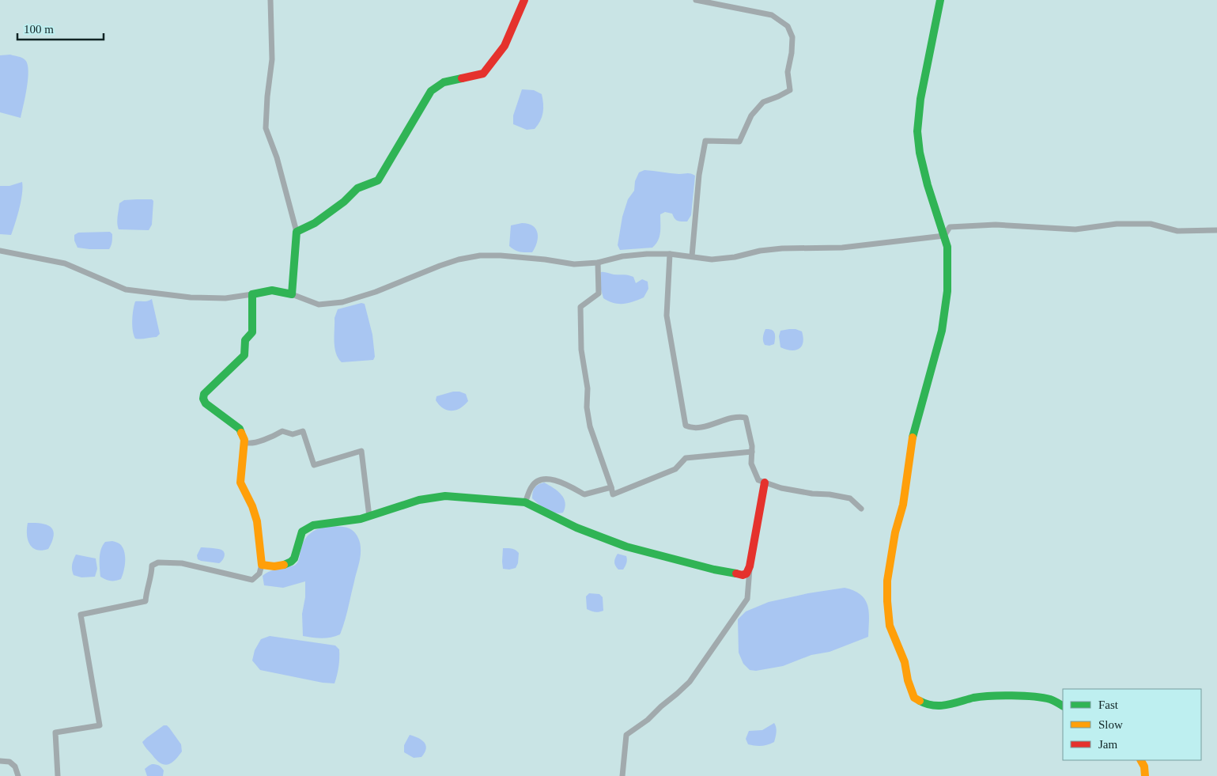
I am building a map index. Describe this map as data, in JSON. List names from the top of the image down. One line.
{"legend":["Fast","Slow","Jam"],"scale_bar":"100 m"}
